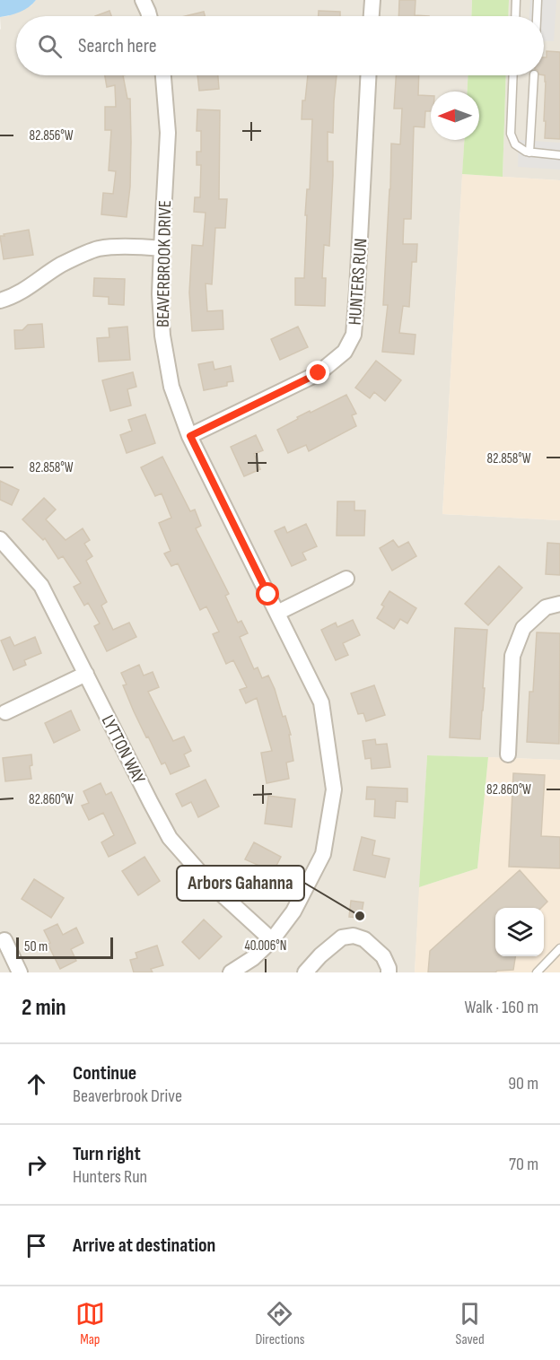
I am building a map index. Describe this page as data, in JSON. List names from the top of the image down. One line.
{"streets":{"street":["BEAVERBROOK DRIVE","HUNTERS RUN","LYTTON WAY"]},"crossings":[["BEAVERBROOK DRIVE","HUNTERS RUN"],["BEAVERBROOK DRIVE","LYTTON WAY"]],"places":["Arbors Gahanna"],"scale_bar":"50 m","north":"left","page":{"search":"Search here","scale":"50 m","heading":["2 min","Walk · 160 m"],"list":[["Continue","Beaverbrook Drive","90 m"],["Turn right","Hunters Run","70 m"],"Arrive at destination"],"nav":["Map","Directions","Saved"]},"coordinates":["82.856°W","82.858°W","82.860°W","40.006°N"]}
